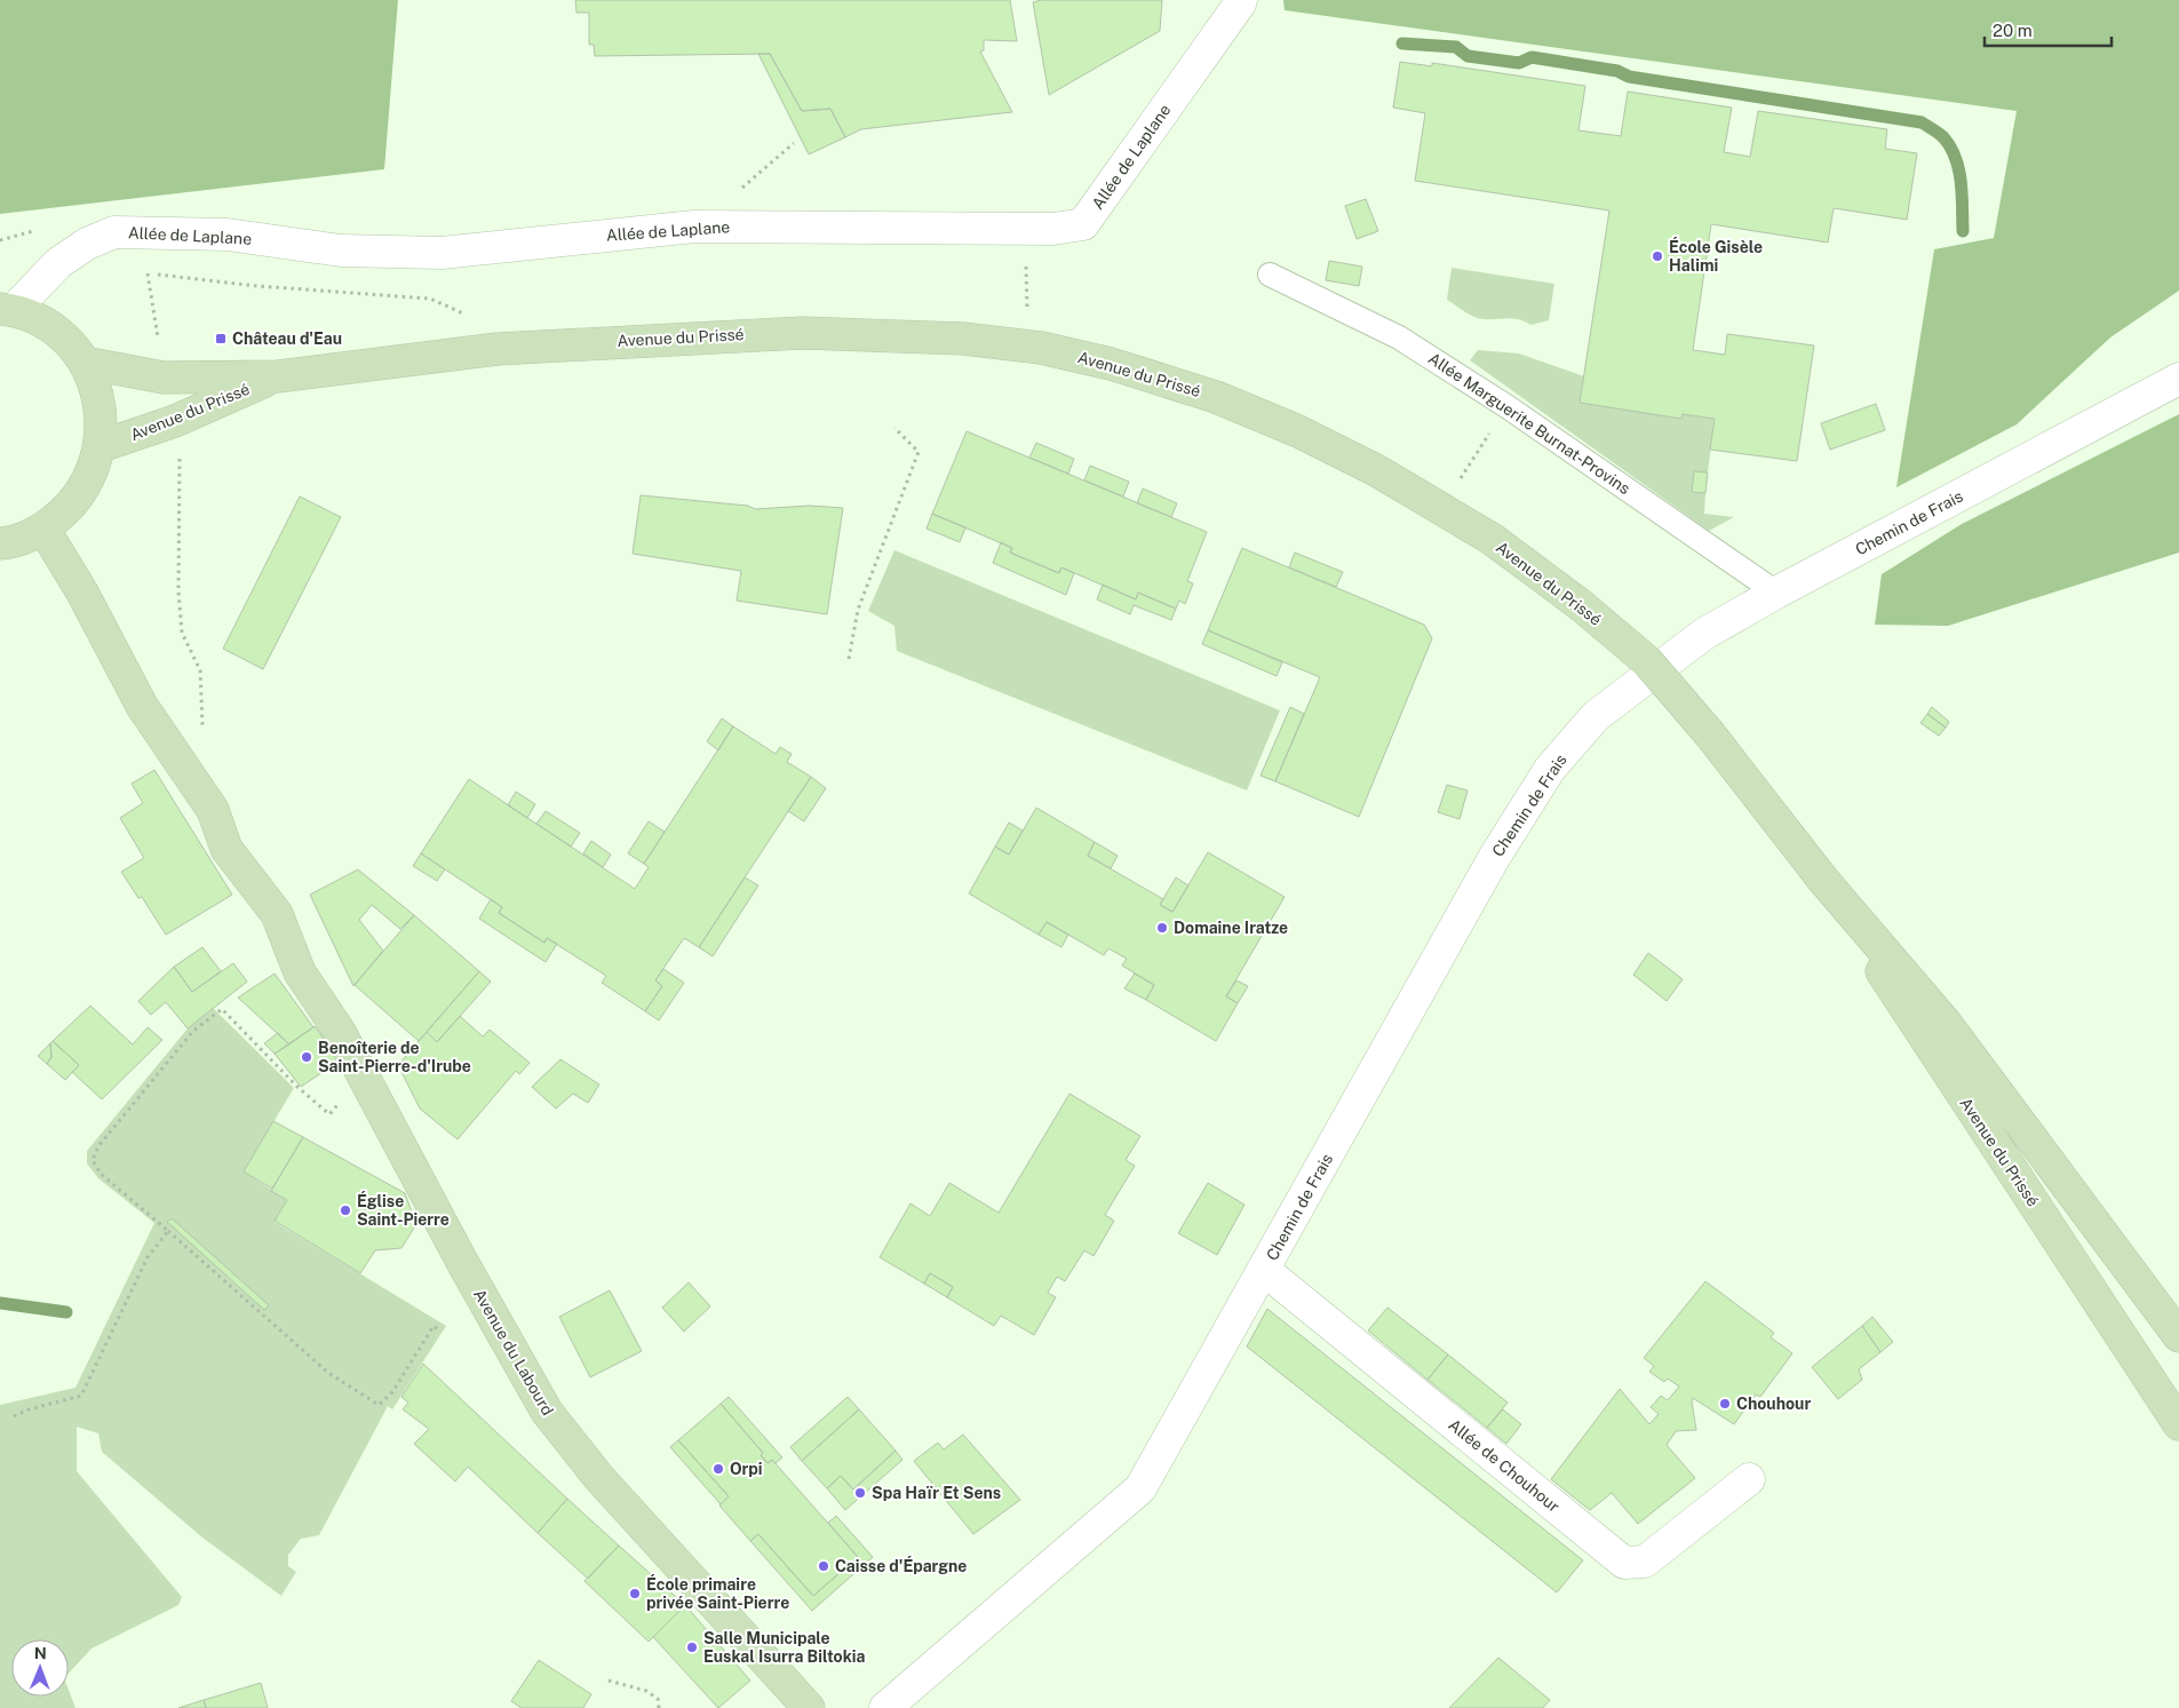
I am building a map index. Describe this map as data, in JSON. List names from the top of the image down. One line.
{"streets":{"main road":["Avenue du Prissé","Avenue du Labourd"],"street":["Allée de Laplane","Chemin de Frais","Allée de Chouhour"],"lane":["Allée Marguerite Burnat-Provins"]},"crossings":[["Allée Marguerite Burnat-Provins","Chemin de Frais"],["Chemin de Frais","Allée de Chouhour"]],"places":{"other":["École Gisèle Halimi","Domaine Iratze","Benoîterie de Saint-Pierre-d'Irube","Église Saint-Pierre","Chouhour","Orpi","Spa Haïr Et Sens","Caisse d'Épargne","École primaire privée Saint-Pierre","Salle Municipale Euskal Isurra Biltokia"],"transit":["Château d'Eau"]},"scale_bar":"20 m","north":"top"}
